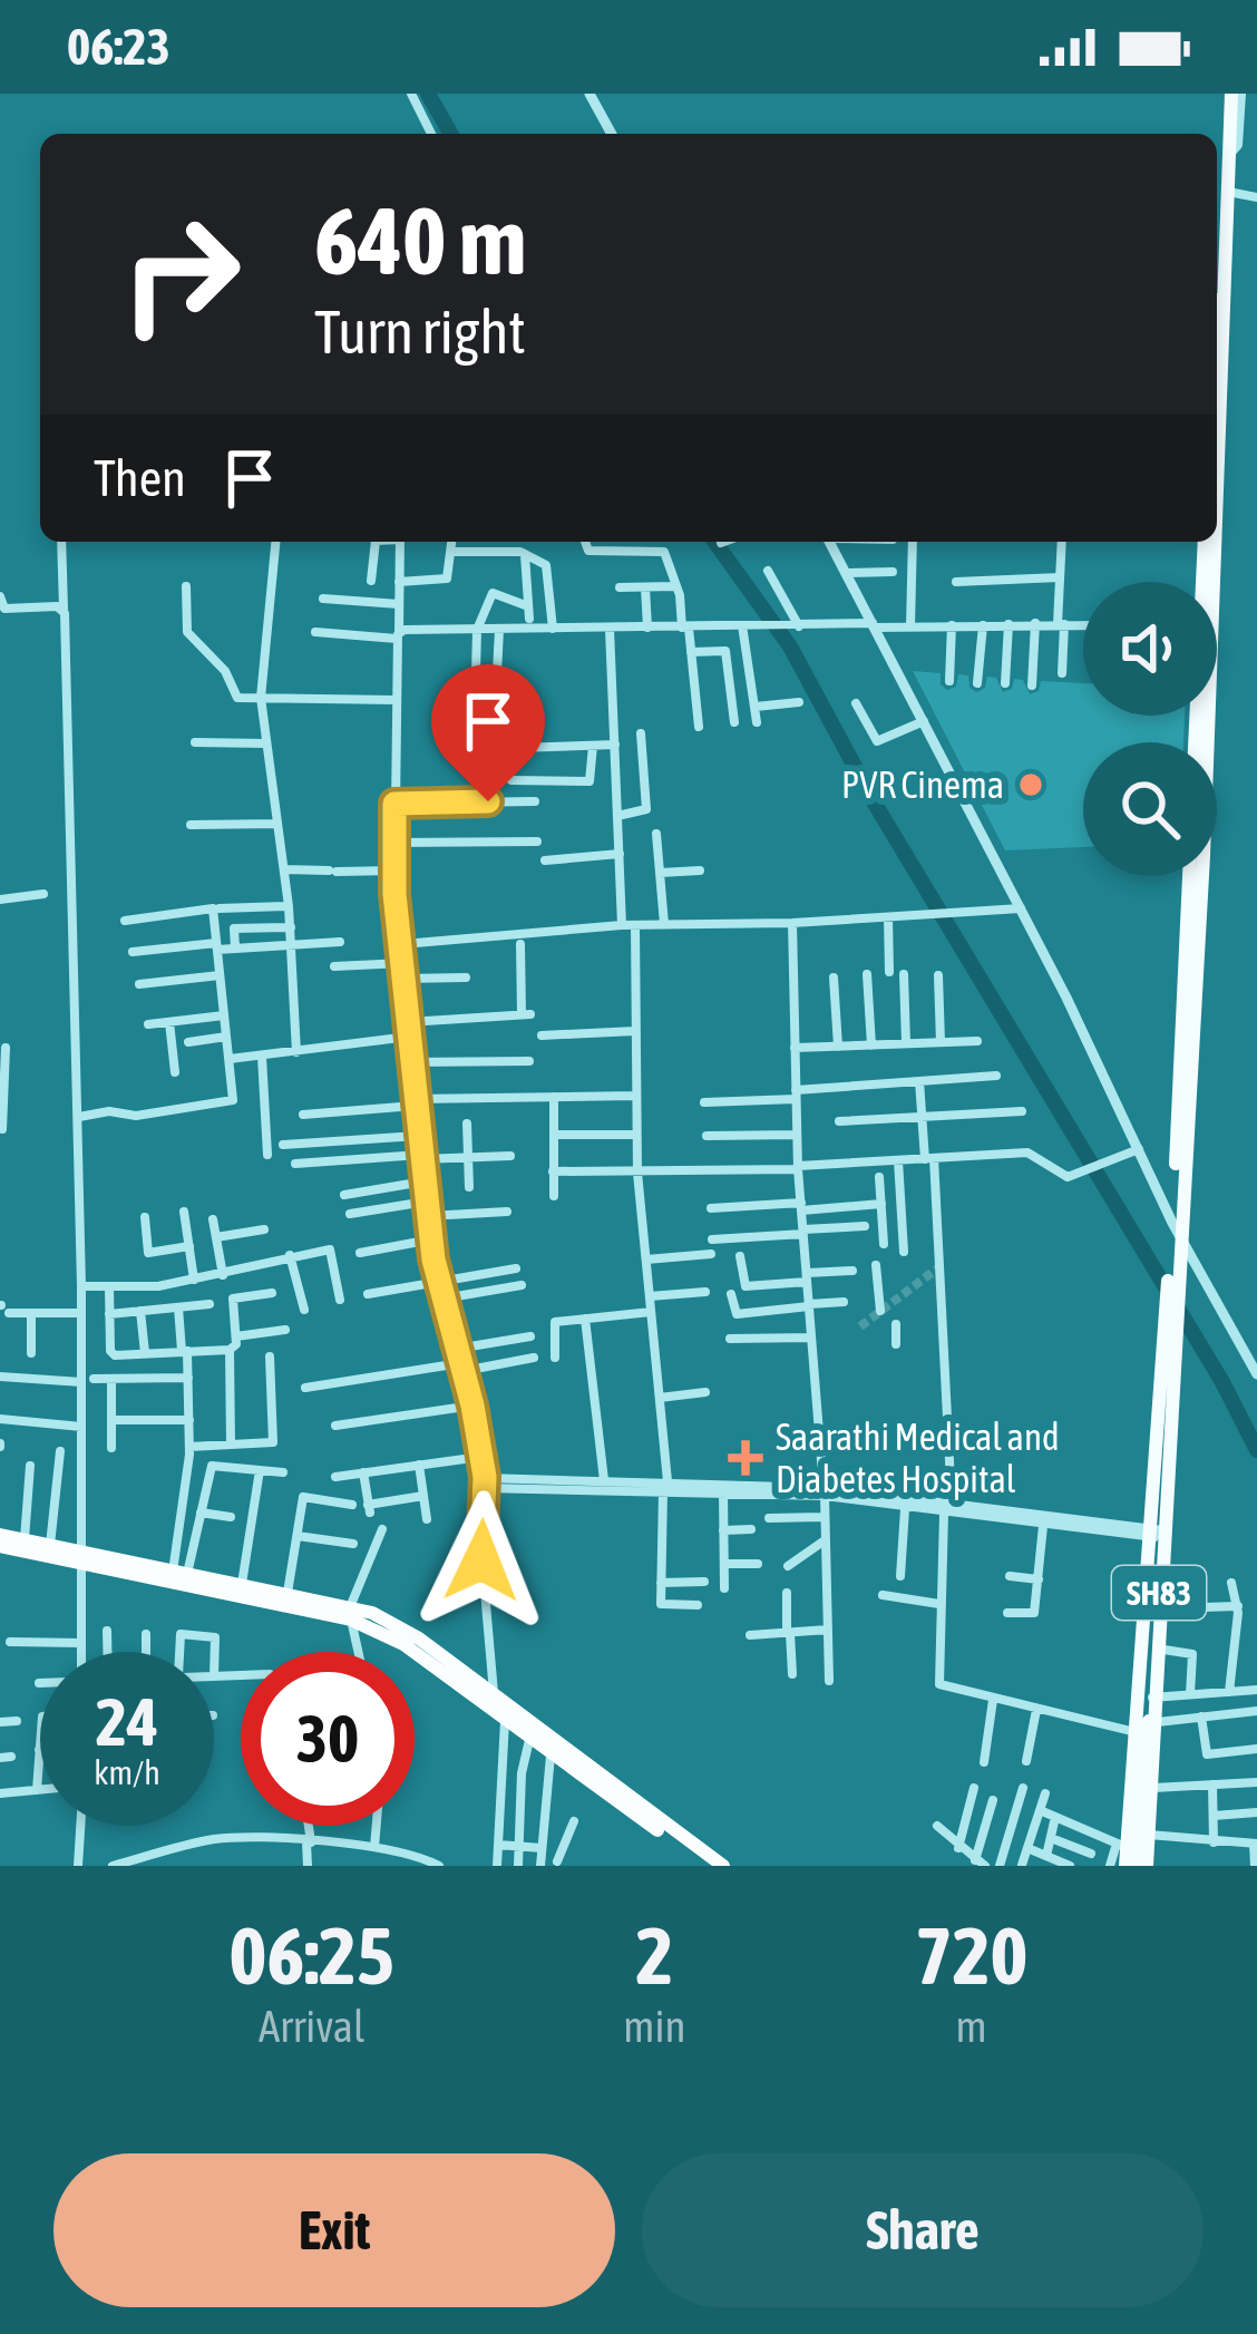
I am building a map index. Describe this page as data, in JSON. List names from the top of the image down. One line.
{"streets":{"main road":["SH83"]},"places":{"other":["PVR Cinema"],"health":["Saarathi Medical and Diabetes Hospital"]},"page":{"status":"06:23","turn":["640 m","Turn right"],"then":"Then","speed":"24 km/h","limit":"30","eta":["06:25","Arrival","2","min","720","m"],"buttons":["Exit","Share"]}}
